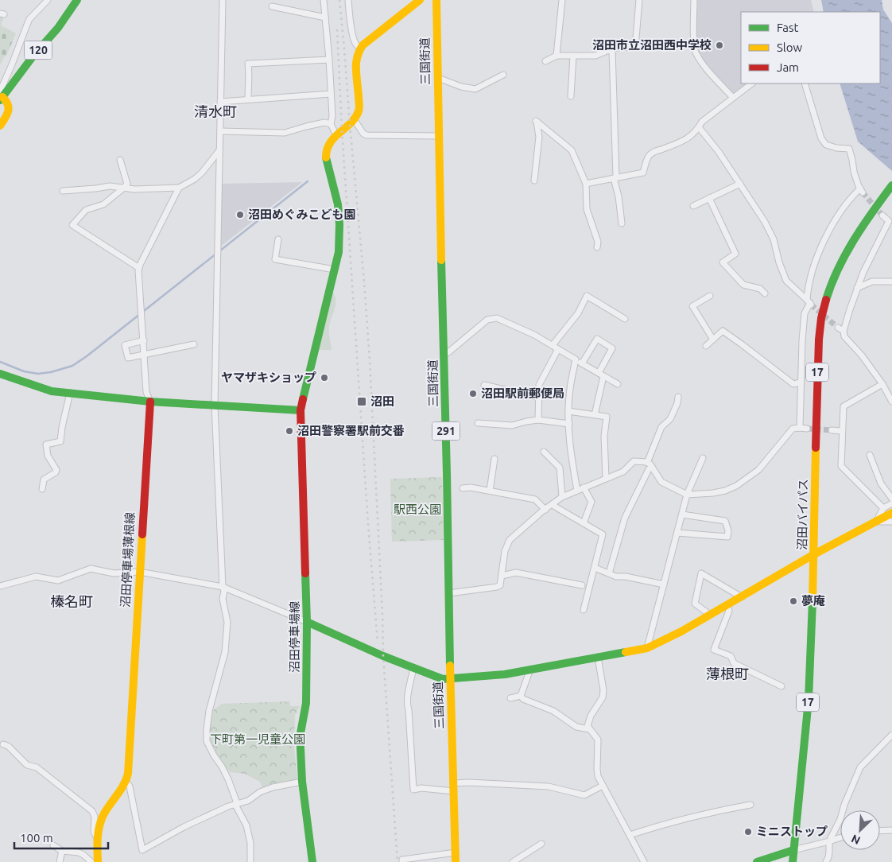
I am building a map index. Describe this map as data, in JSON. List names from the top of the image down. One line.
{"streets":{"main road":["120","三国街道","17","291","沼田バイパス","沼田停車場薄根線","沼田停車場線"]},"districts":["清水町","榛名町","薄根町"],"parks":["駅西公園","下町第一児童公園"],"places":{"other":["沼田市立沼田西中学校","沼田めぐみこども園","ヤマザキショップ","沼田駅前郵便局","沼田警察署駅前交番","夢庵","ミニストップ"],"transit":["沼田"]},"legend":["Fast","Slow","Jam"],"scale_bar":"100 m","north":"bottom left"}
